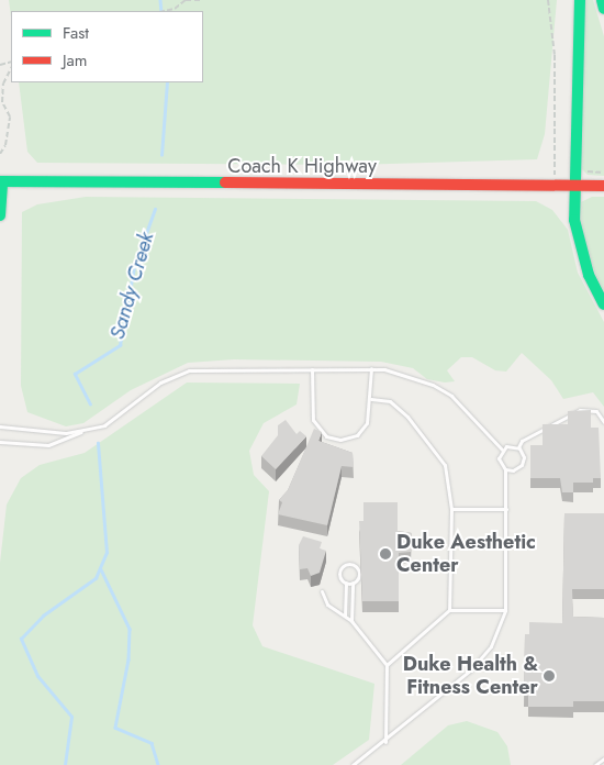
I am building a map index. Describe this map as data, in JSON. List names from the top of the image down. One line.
{"streets":{"main road":["Coach K Highway"]},"water":["Sandy Creek"],"places":["Duke Aesthetic Center","Duke Health & Fitness Center"],"legend":["Fast","Jam"]}
